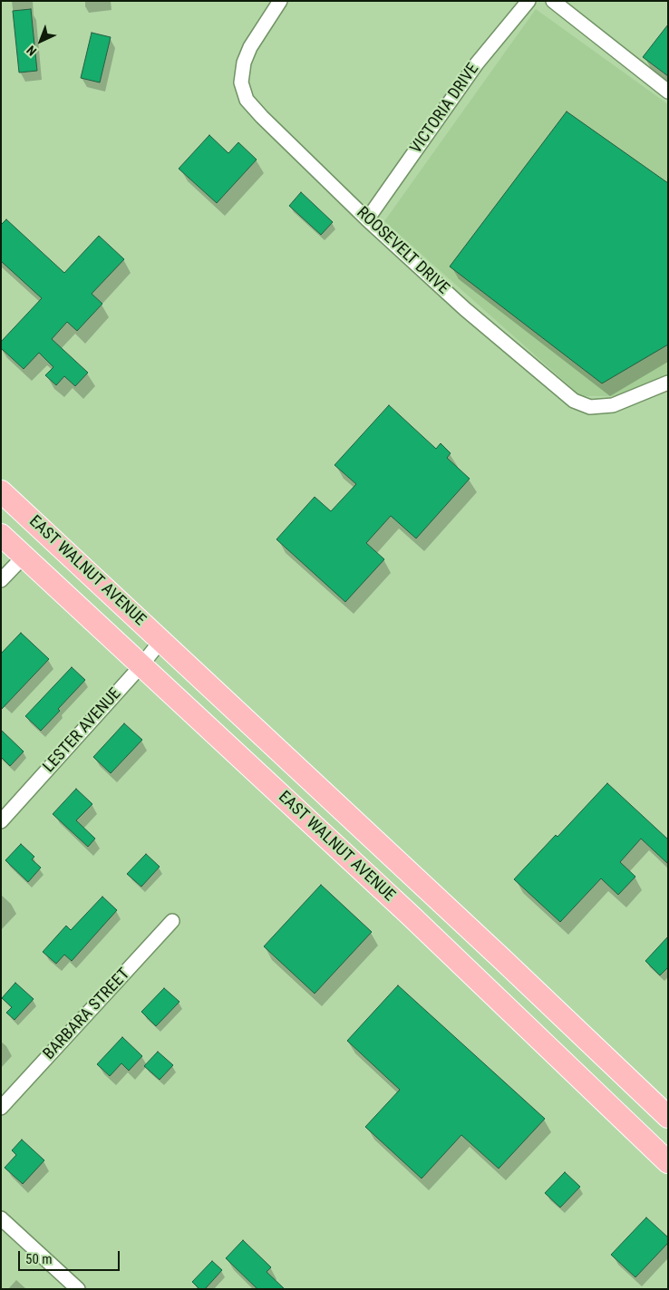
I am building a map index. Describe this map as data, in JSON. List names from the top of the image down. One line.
{"streets":{"main road":["EAST WALNUT AVENUE"],"street":["VICTORIA DRIVE","ROOSEVELT DRIVE","LESTER AVENUE","BARBARA STREET"]},"crossings":[["VICTORIA DRIVE","ROOSEVELT DRIVE"],["EAST WALNUT AVENUE","LESTER AVENUE"]],"scale_bar":"50 m","north":"bottom left"}
